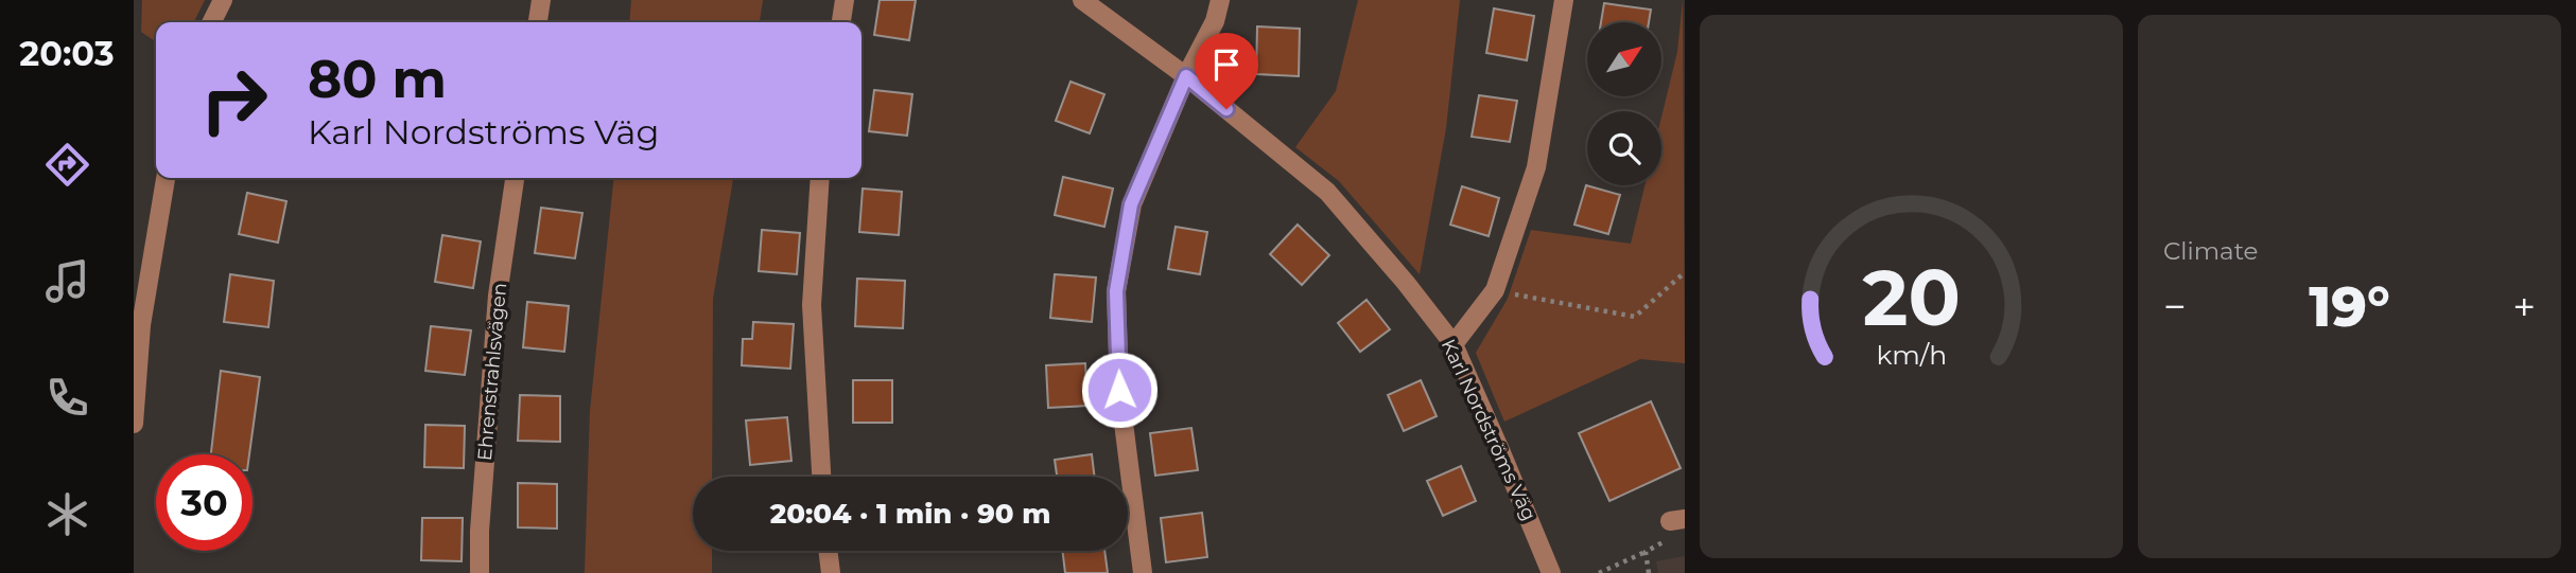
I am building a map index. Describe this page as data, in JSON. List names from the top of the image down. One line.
{"streets":{"street":["Ehrenstrahlsvägen","Karl Nordströms Väg"]},"north":"top right","page":{"tabs":"20:03","tile":"Climate","turn":["80 m","Karl Nordströms Väg"],"heat":["−","19°","+"],"limit":"30","trip":"20:04 · 1 min · 90 m","gauge":["20","km/h"]}}
